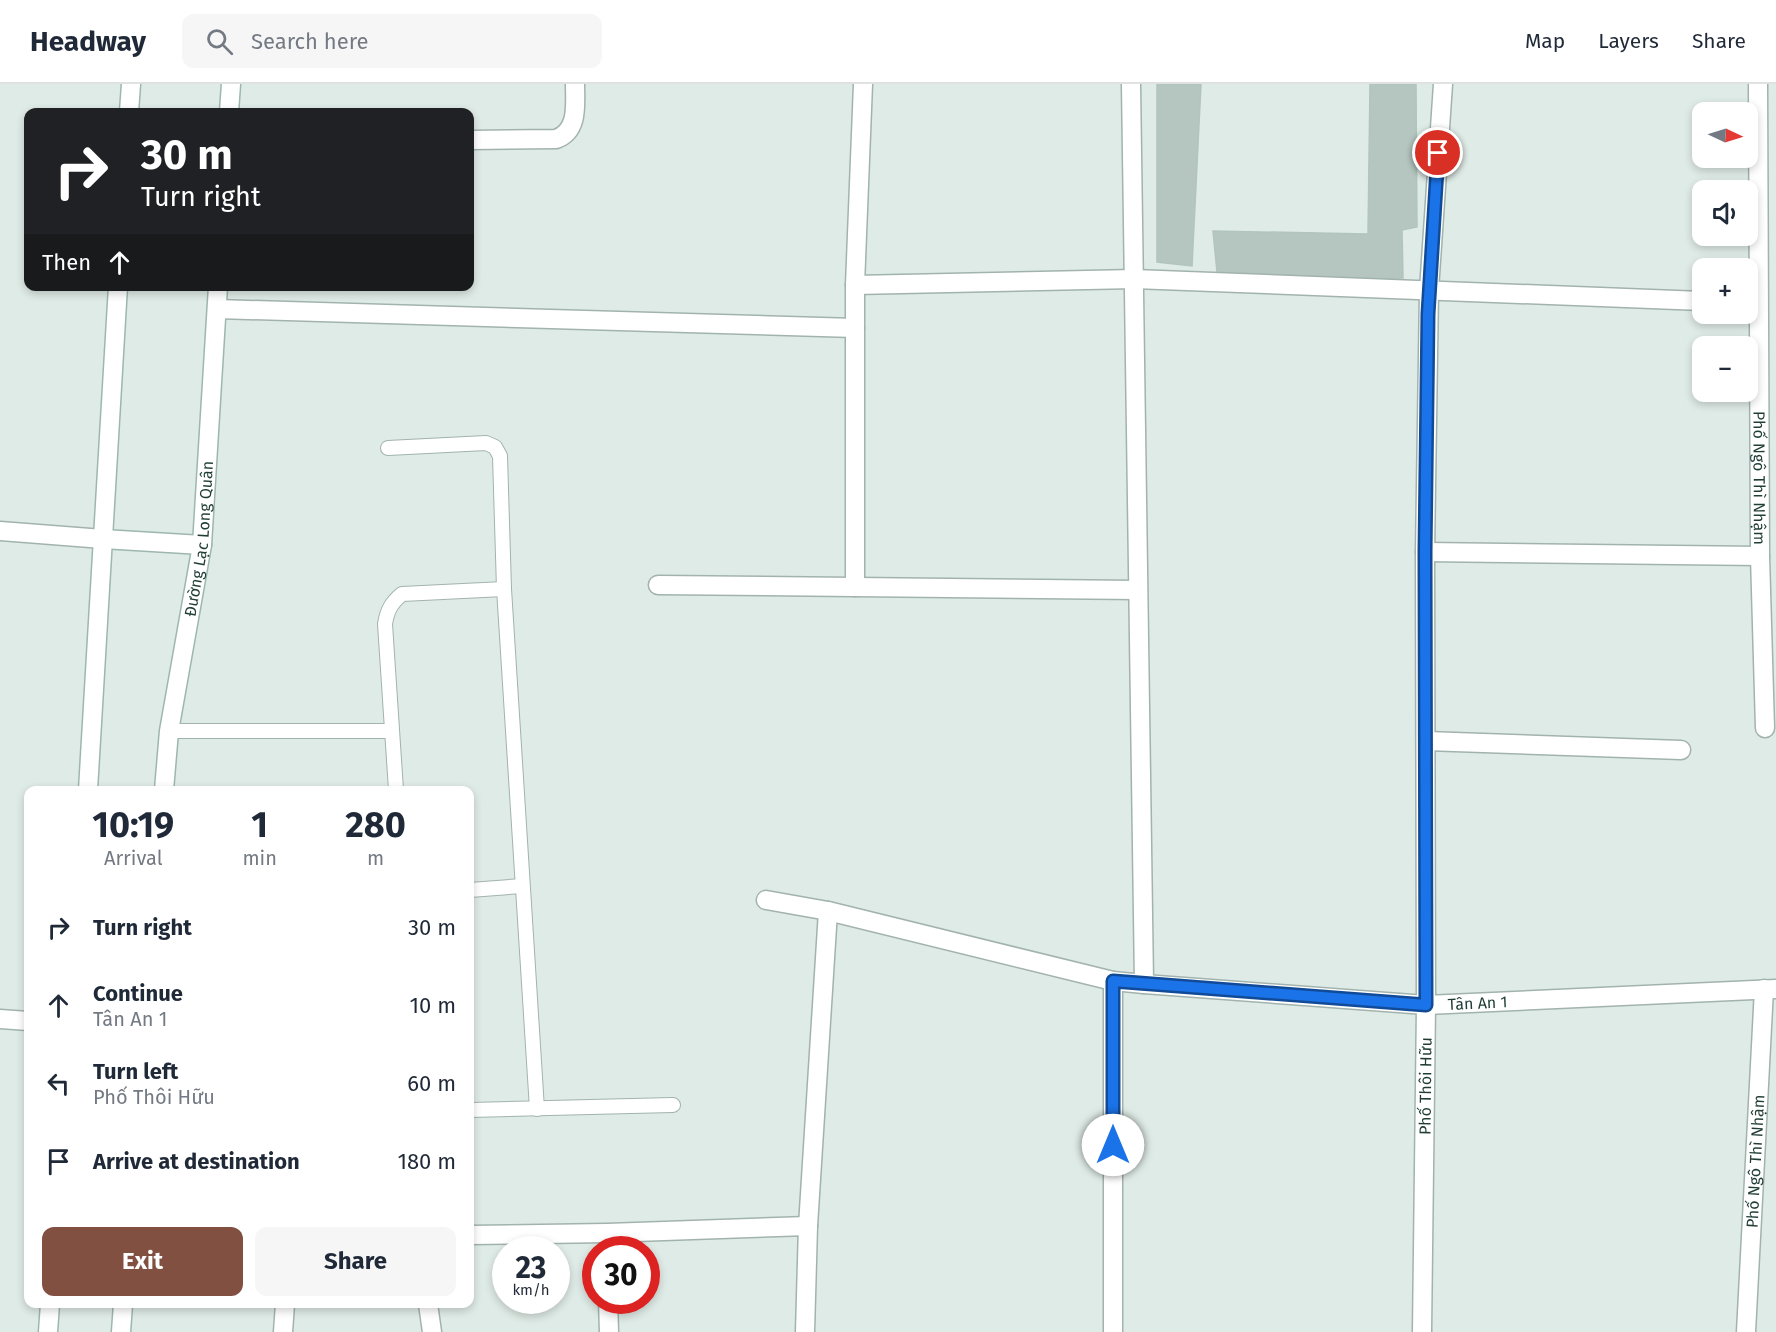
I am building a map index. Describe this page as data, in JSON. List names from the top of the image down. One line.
{"streets":{"street":["Phố Ngô Thì Nhậm","Đường Lạc Long Quân","Tân An 1","Phố Thôi Hữu"]},"crossings":[["Phố Ngô Thì Nhậm","Tân An 1"],["Tân An 1","Phố Thôi Hữu"]],"north":"right","page":{"header":"Headway","search":"Search here","nav":["Map","Layers","Share"],"map_buttons":["+","−"],"turn":["30 m","Turn right"],"then":"Then","eta":["10:19","Arrival","1","min","280","m"],"list":[{"name":"Turn right","value":"30 m"},{"name":"Continue","note":"Tân An 1","value":"10 m"},{"name":"Turn left","note":"Phố Thôi Hữu","value":"60 m"},{"name":"Arrive at destination","value":"180 m"}],"buttons":["Exit","Share"],"speed":"23 km/h","limit":"30"}}
